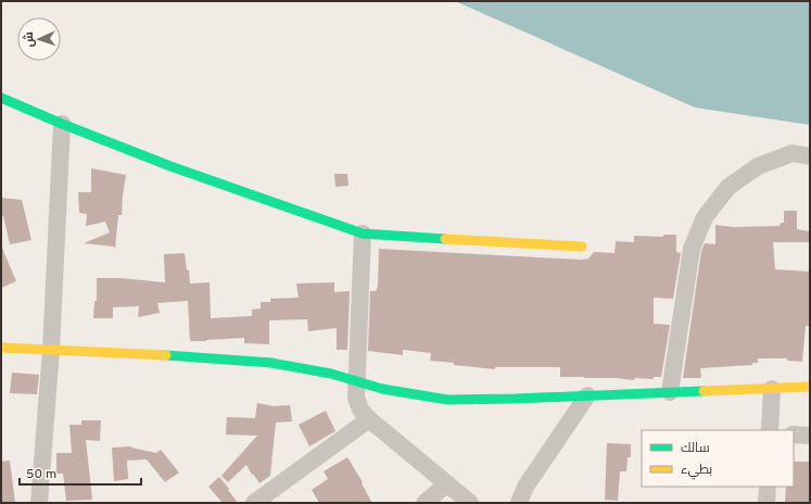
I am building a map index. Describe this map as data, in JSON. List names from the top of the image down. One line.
{"legend":["سالك","بطيء"],"scale_bar":"50 m","north":"left"}
